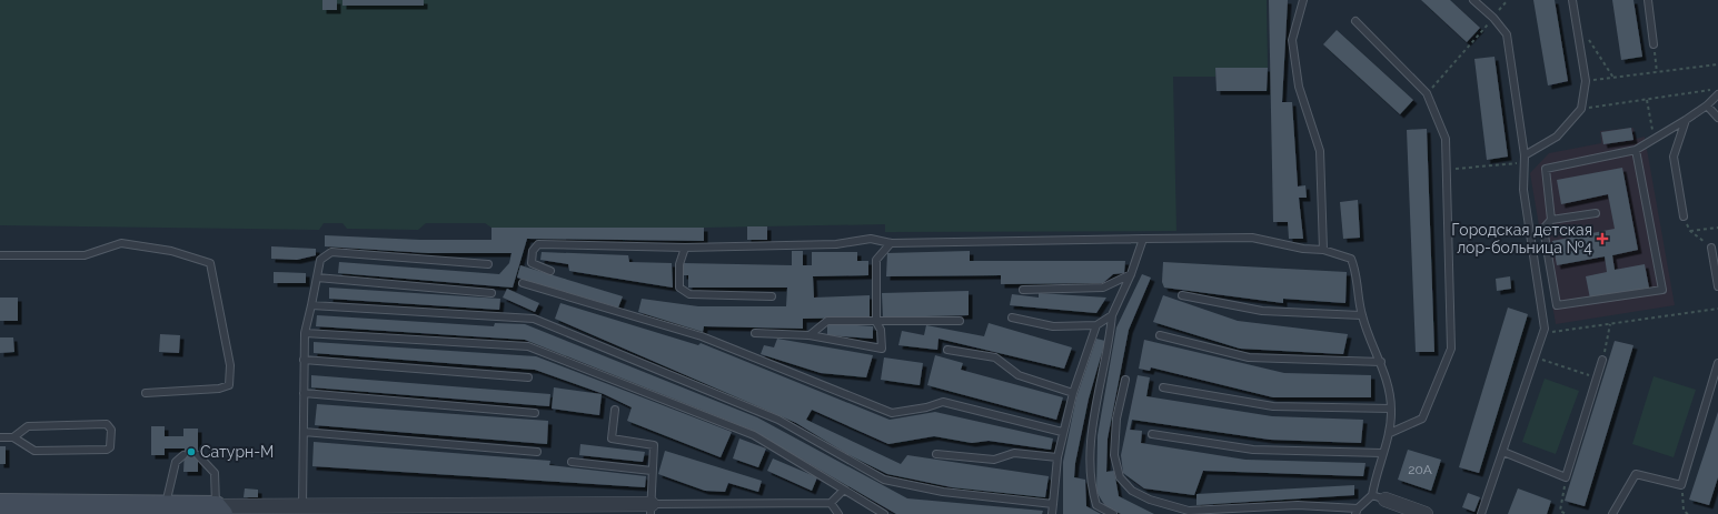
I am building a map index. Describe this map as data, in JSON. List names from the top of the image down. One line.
{"places":{"health":["Городская детская лор-больница №4"],"other":["Сатурн-М"]},"house_numbers":["20А"]}
